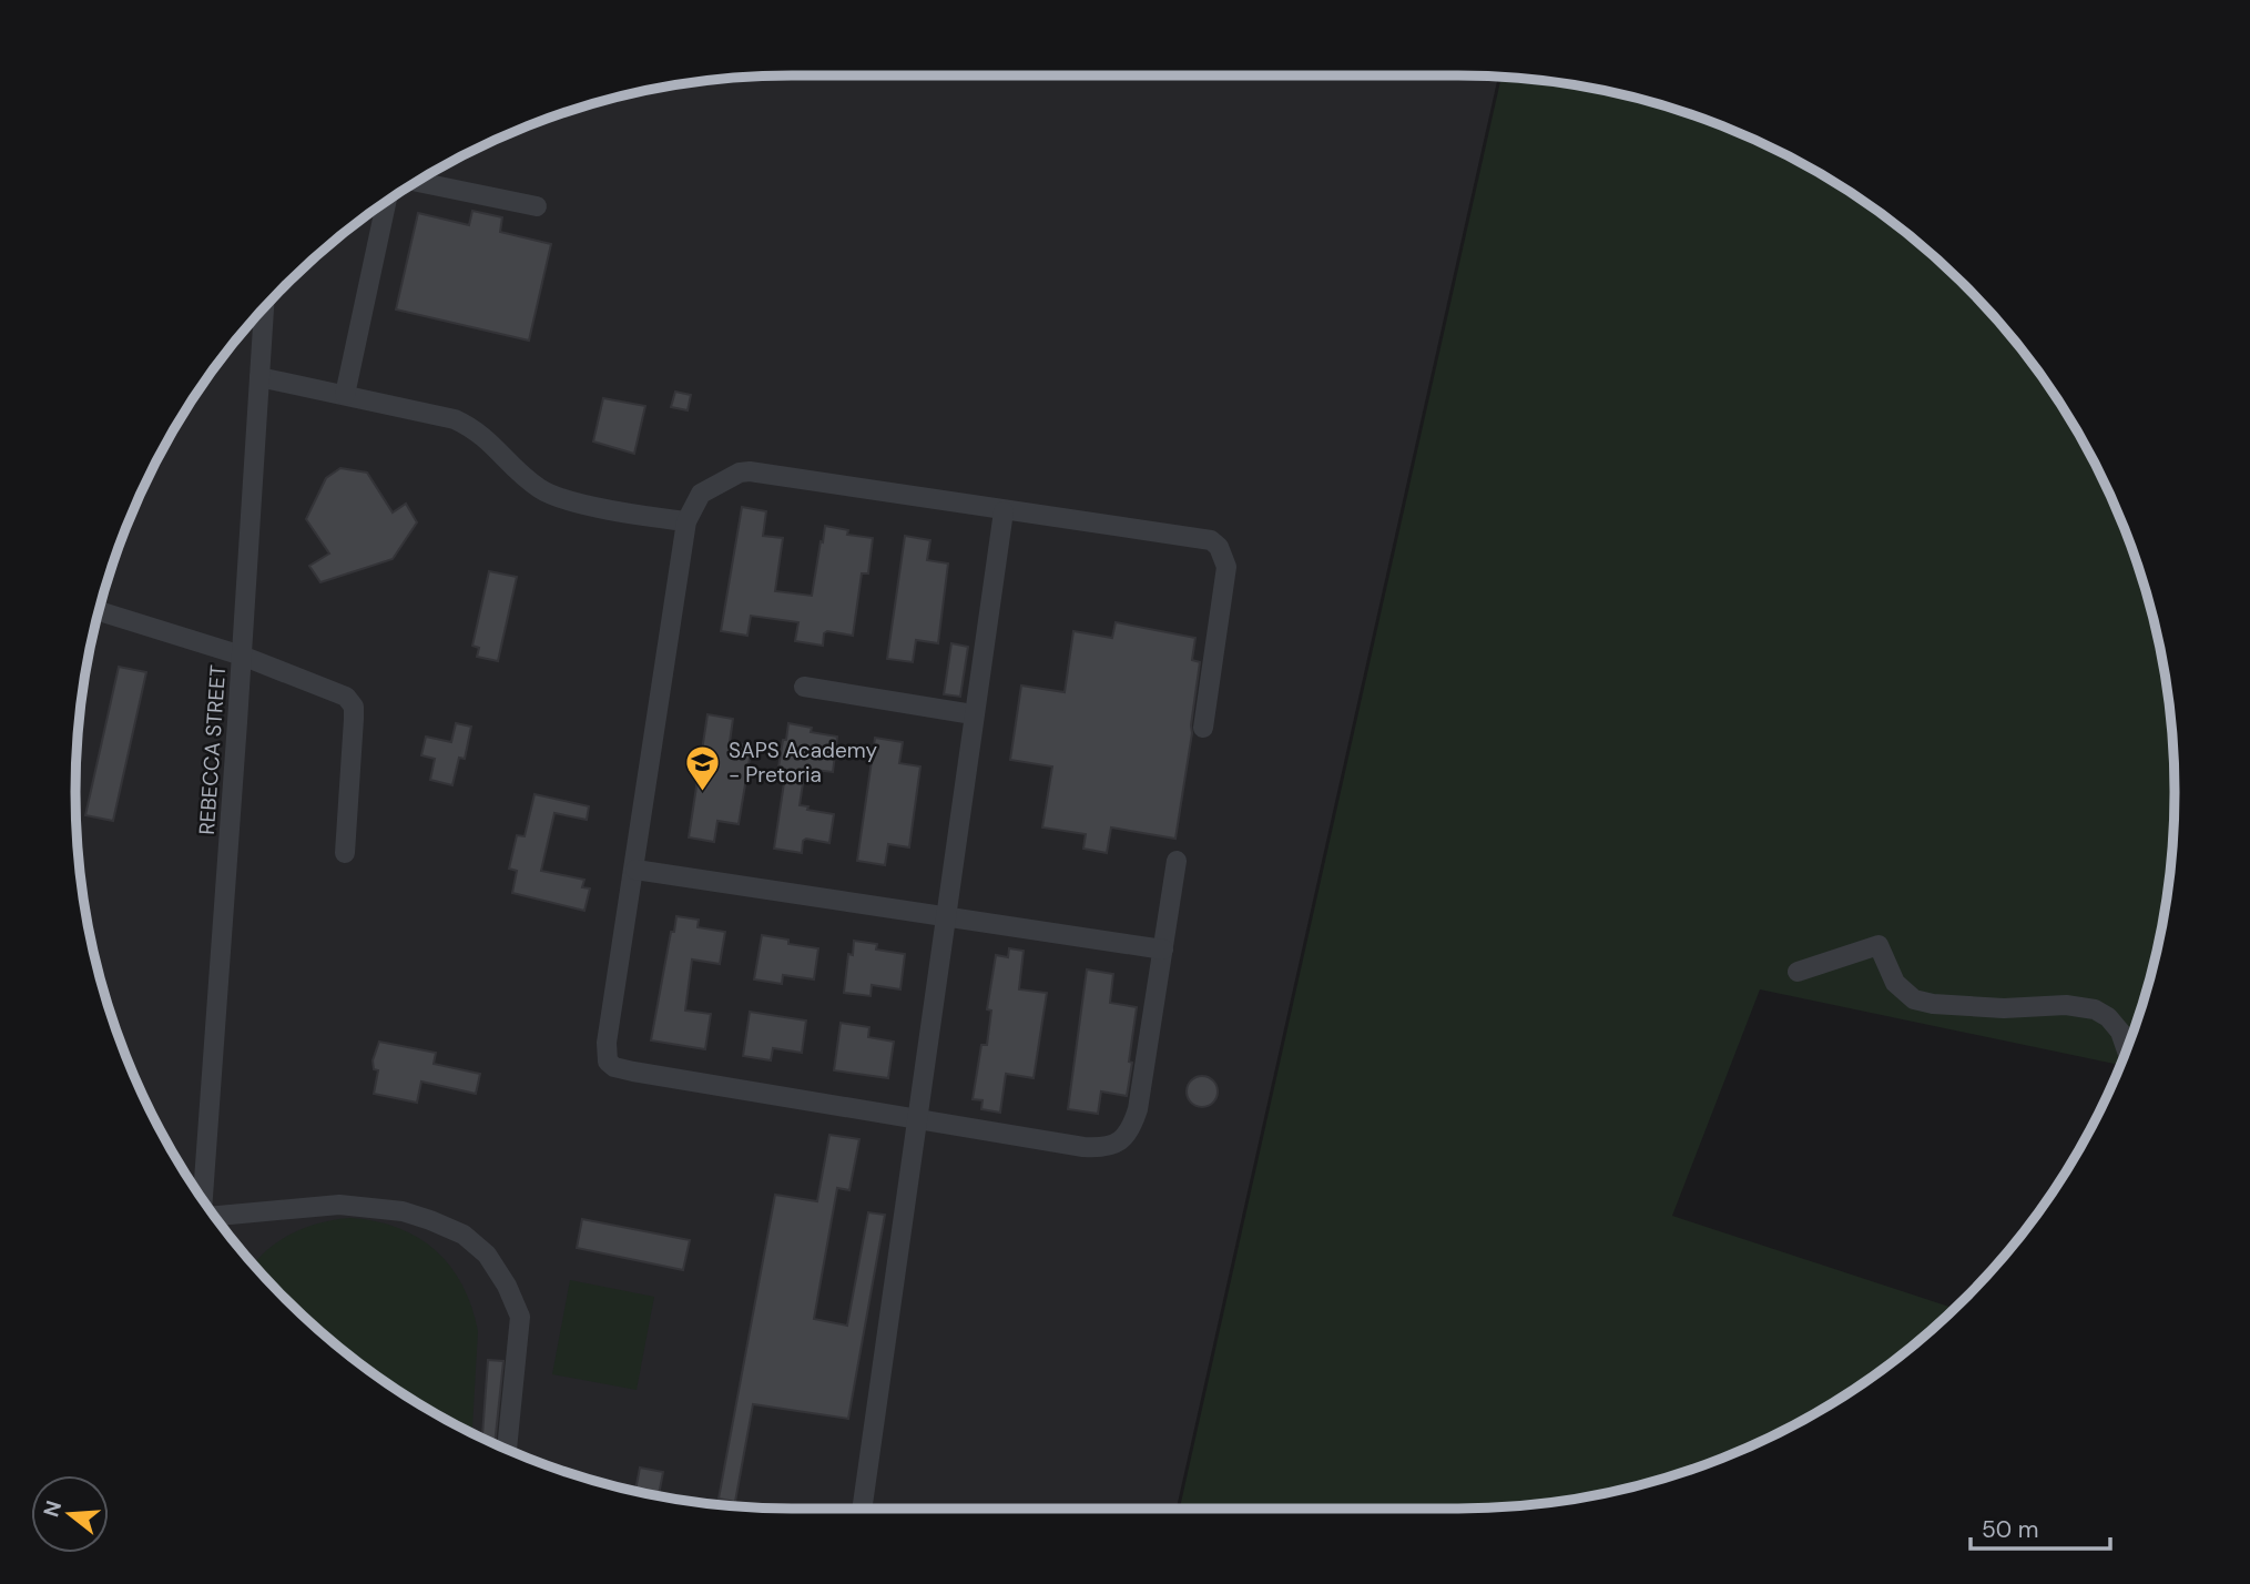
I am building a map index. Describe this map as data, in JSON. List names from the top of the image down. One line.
{"streets":{"street":["REBECCA STREET"]},"places":{"school or university":["SAPS Academy - Pretoria"]},"scale_bar":"50 m","north":"left"}
